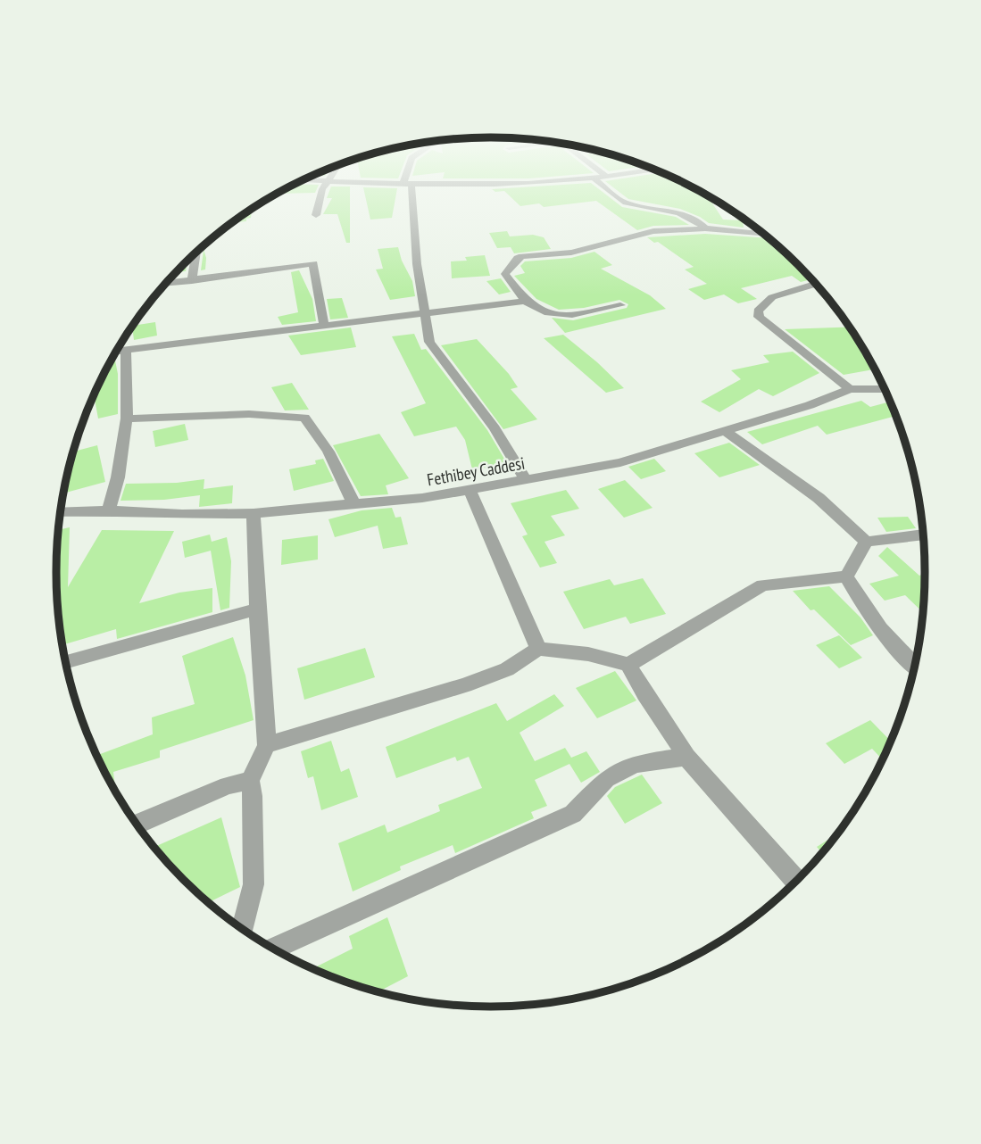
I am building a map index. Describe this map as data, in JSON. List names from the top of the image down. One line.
{"streets":{"street":["Fethibey Caddesi"]}}
